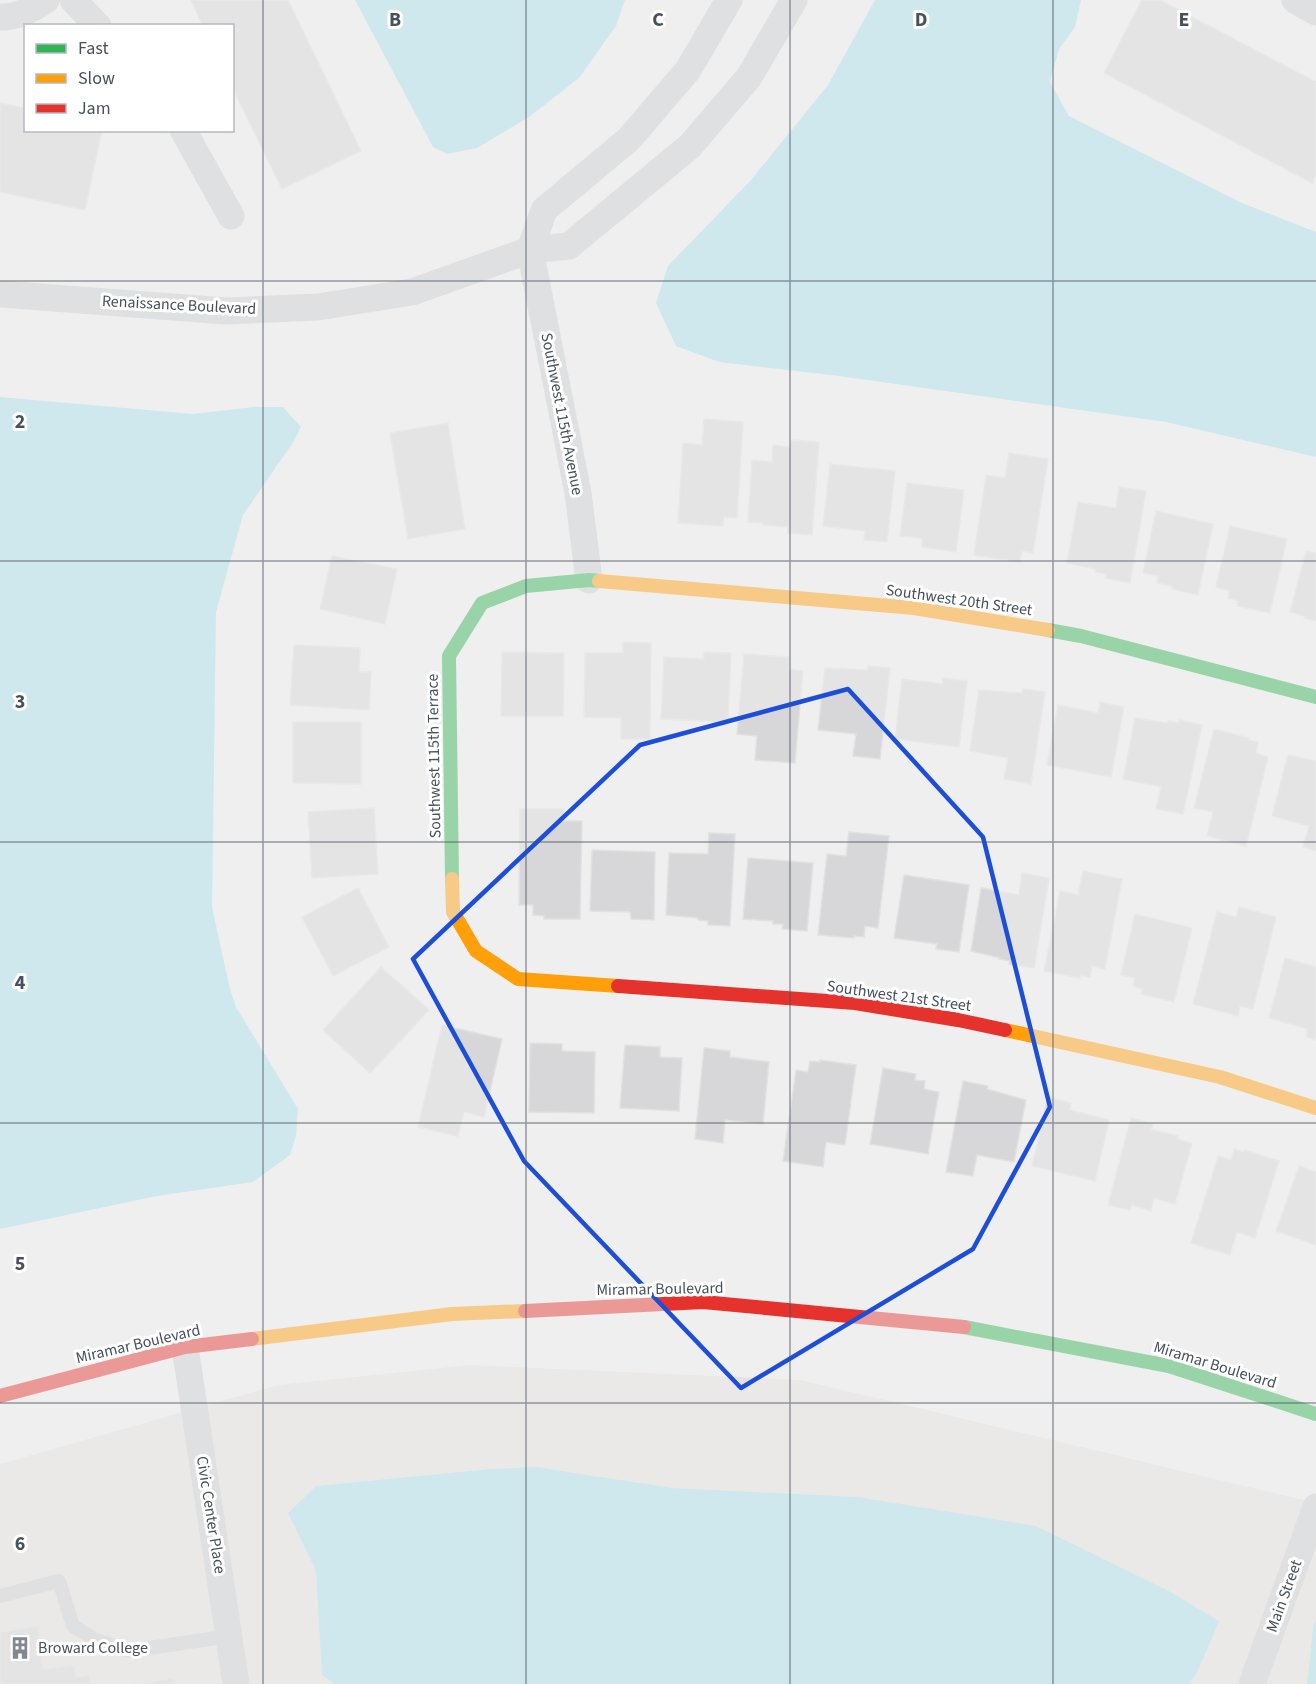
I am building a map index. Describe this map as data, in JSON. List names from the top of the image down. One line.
{"streets":{"street":["Renaissance Boulevard","Southwest 115th Avenue","Southwest 20th Street","Southwest 115th Terrace","Southwest 21st Street","Miramar Boulevard","Civic Center Place","Main Street"]},"crossings":[["Renaissance Boulevard","Southwest 115th Avenue"],["Southwest 115th Avenue","Southwest 20th Street"],["Southwest 115th Avenue","Southwest 115th Terrace"],["Southwest 20th Street","Southwest 115th Terrace"],["Southwest 115th Terrace","Southwest 21st Street"],["Miramar Boulevard","Civic Center Place"]],"places":{"building":["Broward College"]},"legend":["Fast","Slow","Jam"],"grid":{"columns":["B","C","D","E"],"rows":["2","3","4","5","6"]}}
